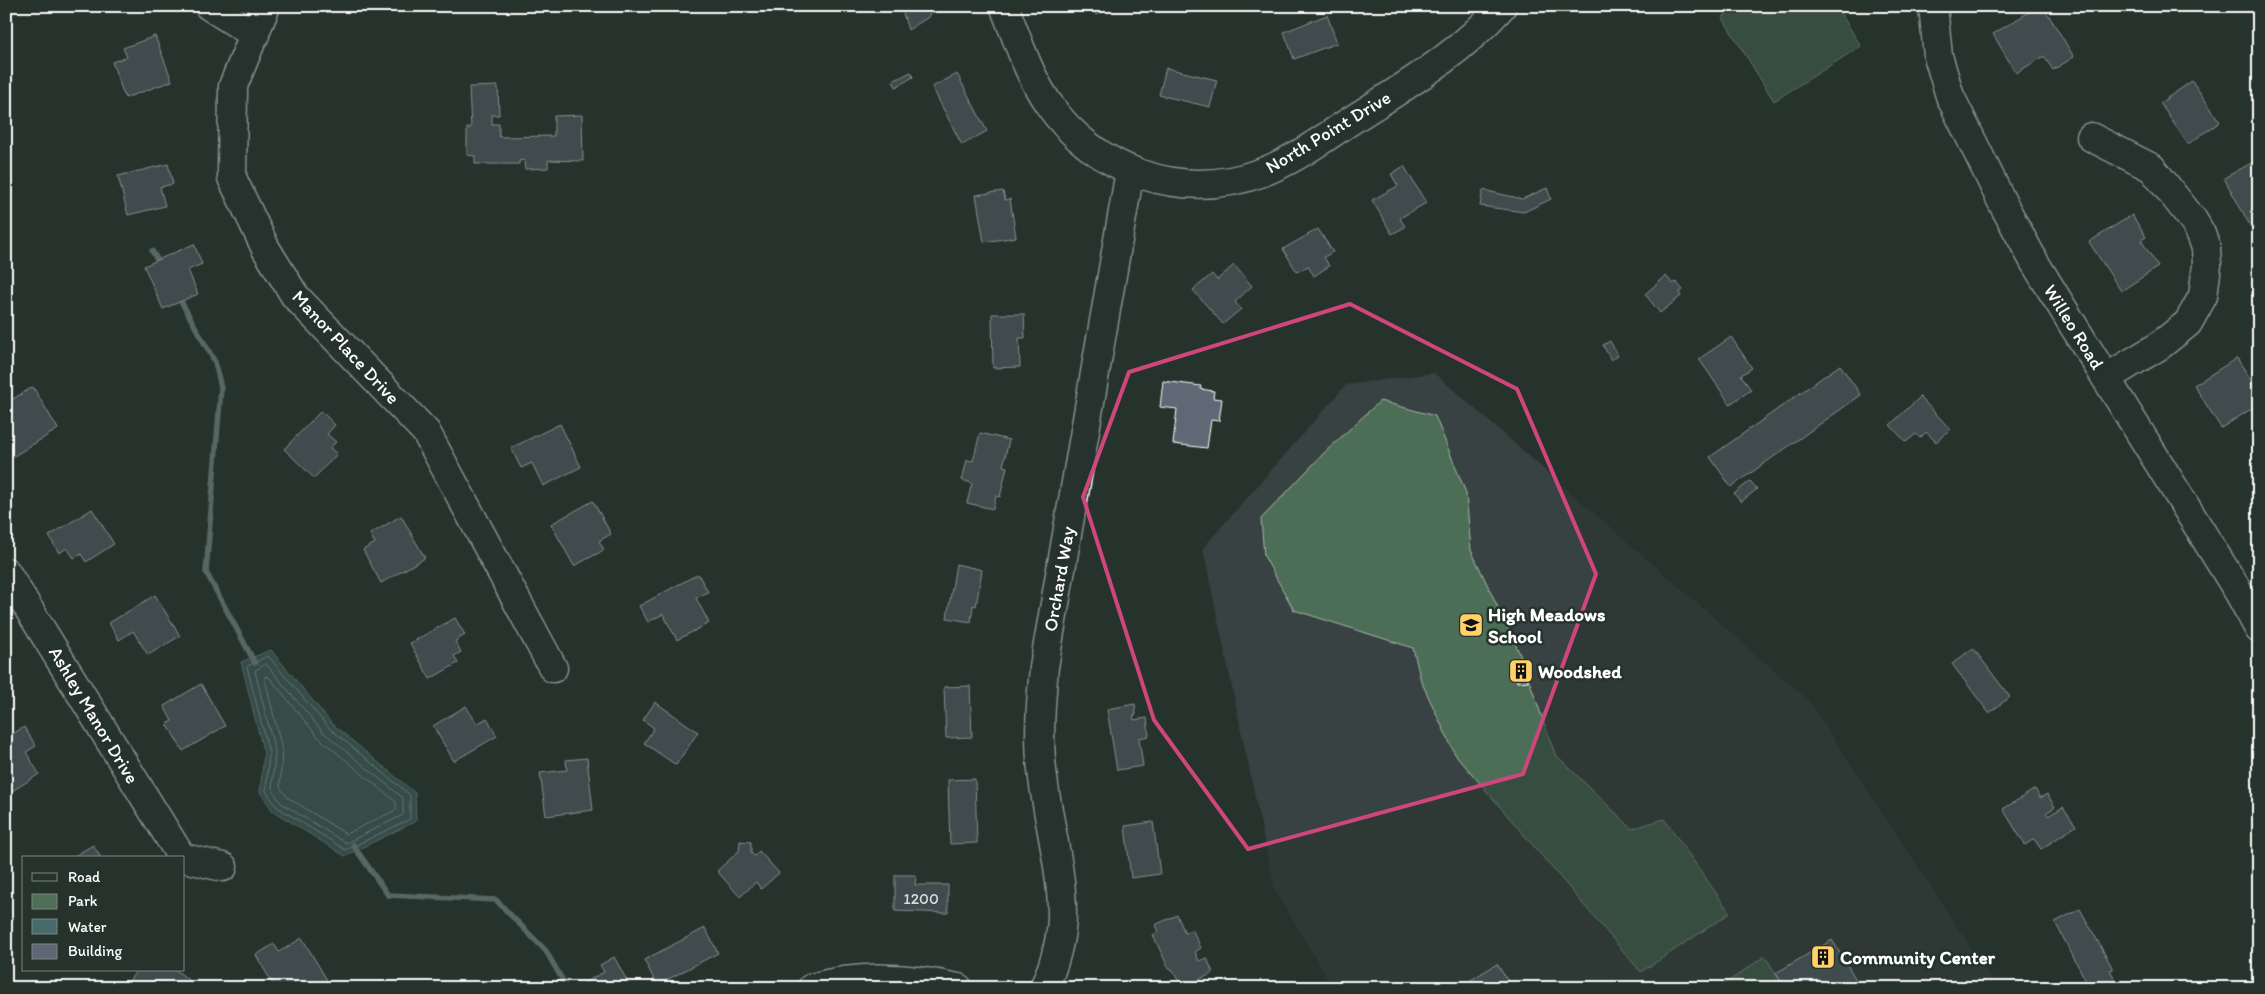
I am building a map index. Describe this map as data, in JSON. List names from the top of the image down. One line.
{"streets":{"street":["North Point Drive","Willeo Road","Manor Place Drive","Orchard Way","Ashley Manor Drive"]},"crossings":[["North Point Drive","Orchard Way"]],"places":{"school or university":["High Meadows School"],"building":["Woodshed","Community Center"]},"house_numbers":["1200"],"legend":["Road","Park","Water","Building"]}
